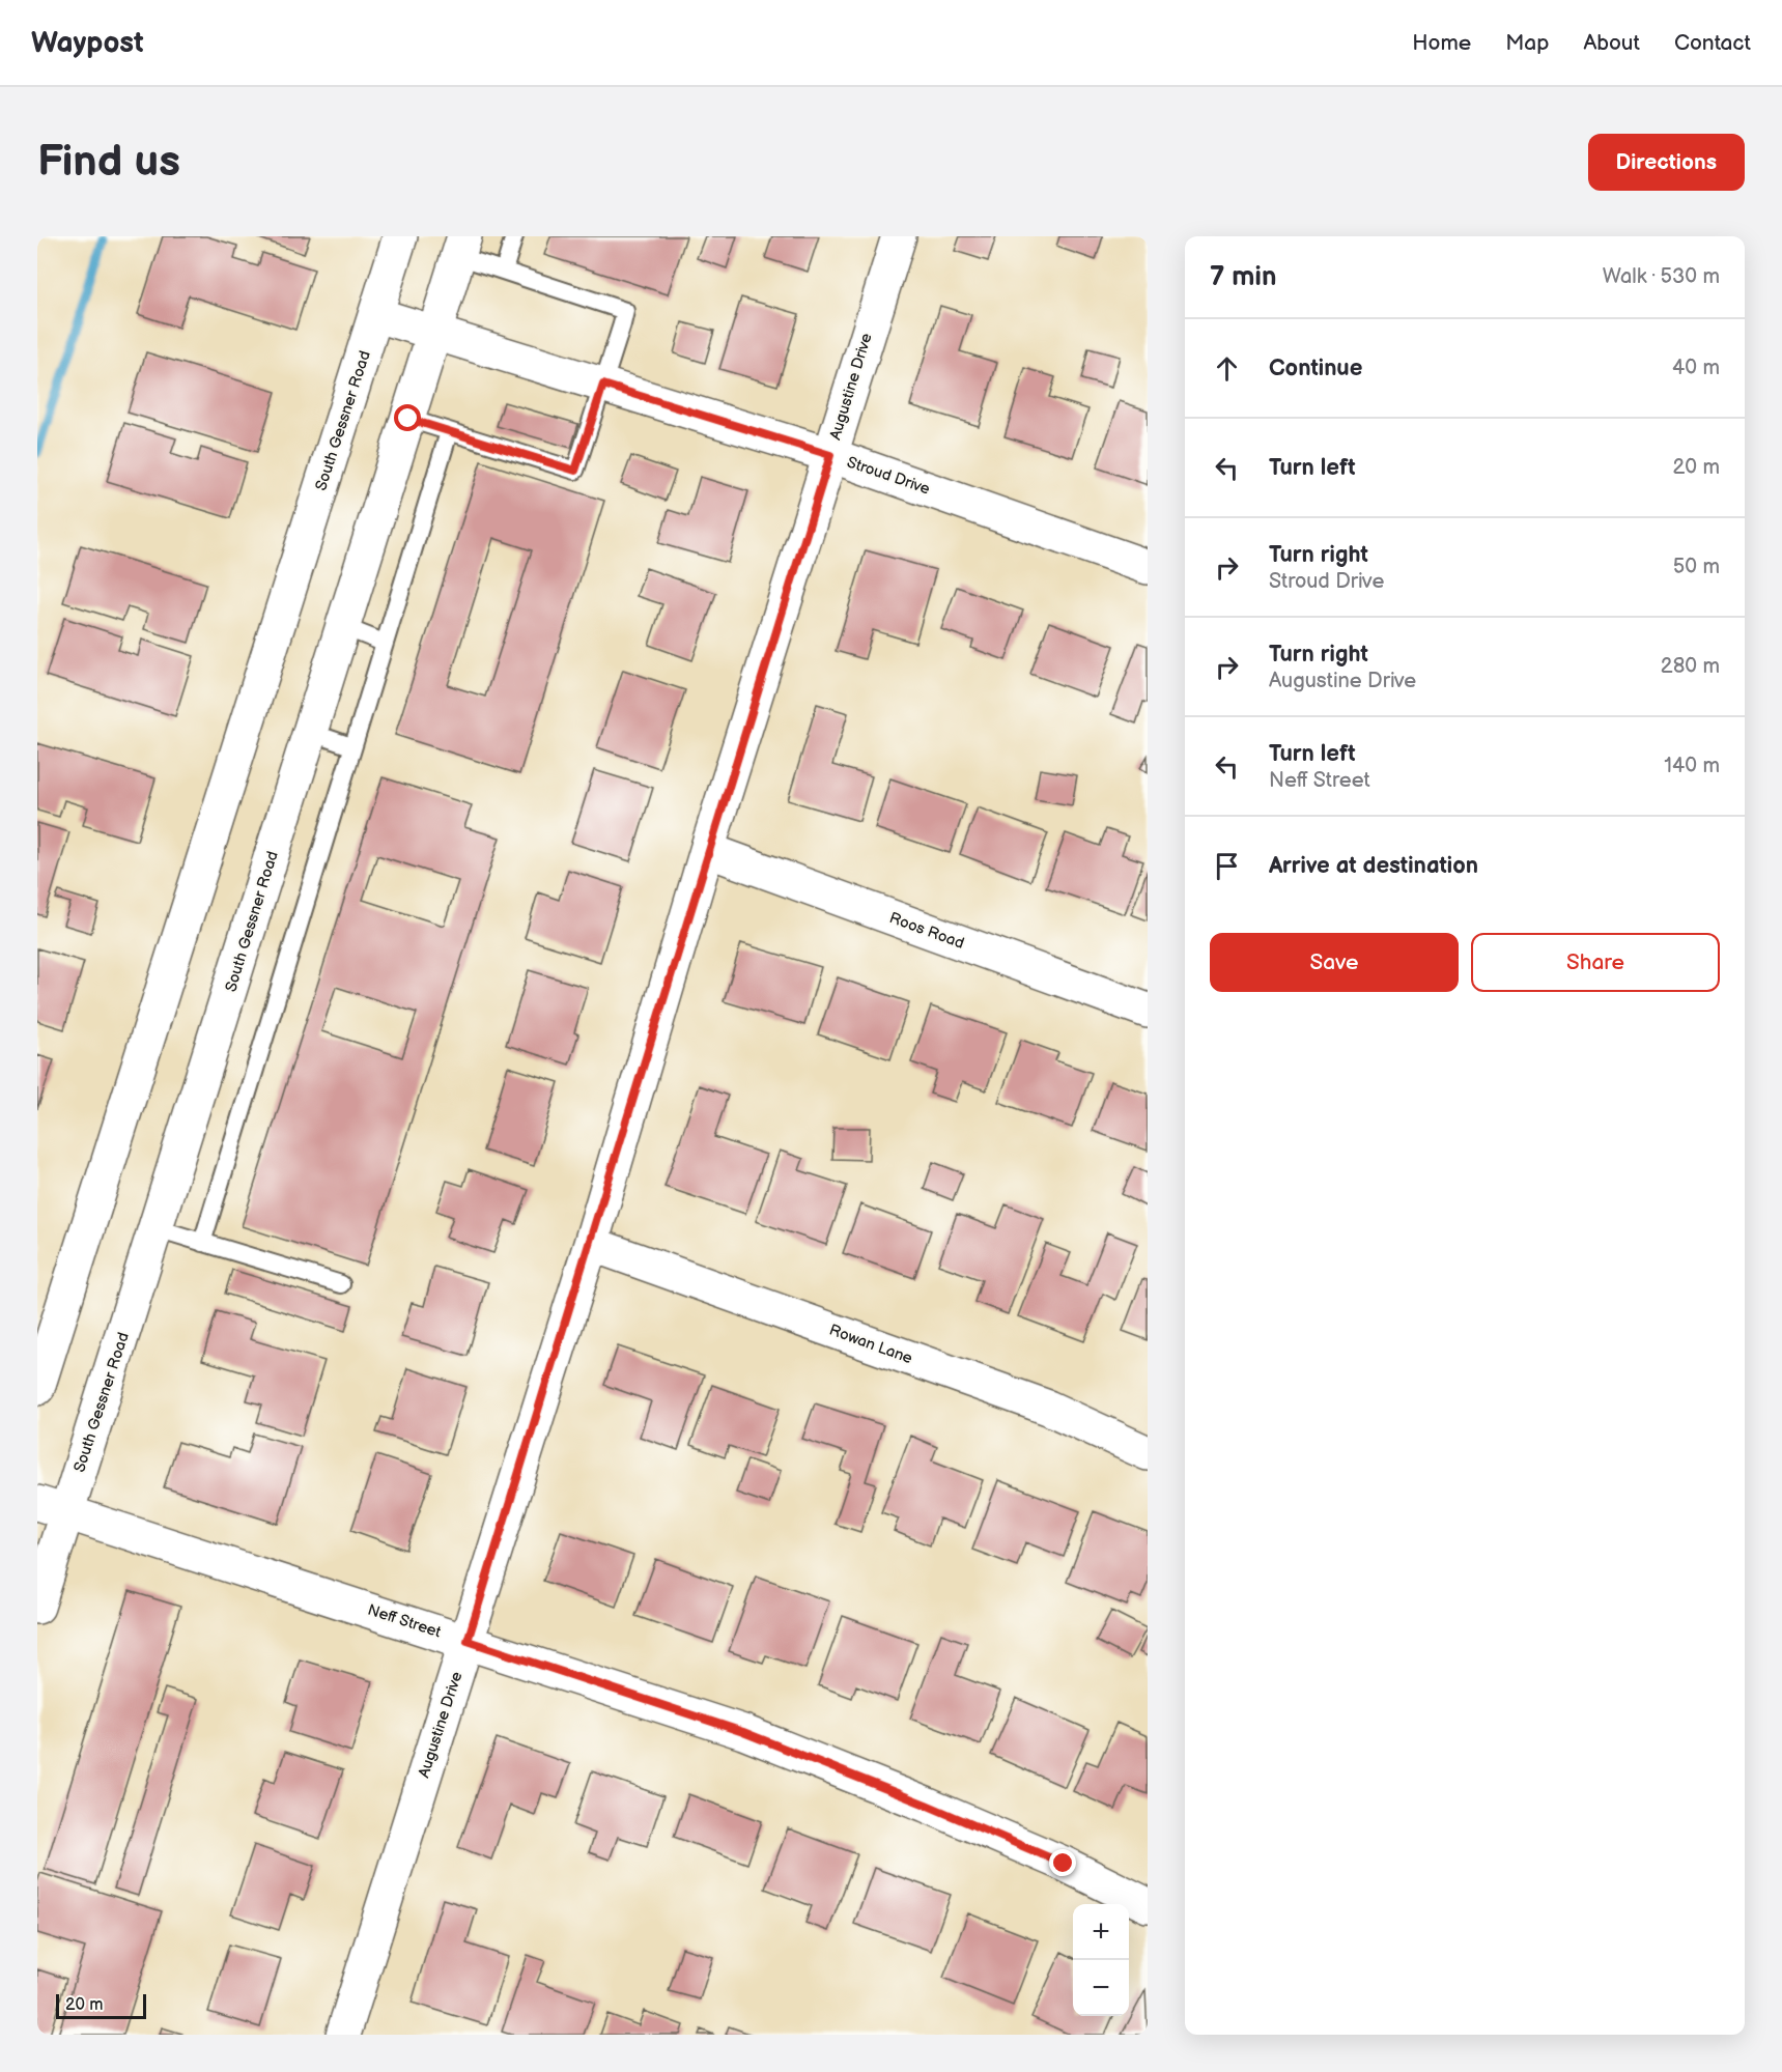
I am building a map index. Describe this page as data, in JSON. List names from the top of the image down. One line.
{"streets":{"street":["Augustine Drive","South Gessner Road","Stroud Drive","Roos Road","Rowan Lane","Neff Street"]},"crossings":[["Augustine Drive","Stroud Drive"],["Augustine Drive","Roos Road"],["Augustine Drive","Rowan Lane"],["Augustine Drive","Neff Street"],["South Gessner Road","Stroud Drive"],["South Gessner Road","Neff Street"]],"scale_bar":"20 m","page":{"header":"Waypost","nav":["Home","Map","About","Contact"],"buttons":["Directions",["Save","Share"]],"title":"Find us","heading":["7 min","Walk · 530 m"],"list":[["Continue","40 m"],["Turn left","20 m"],["Turn right","Stroud Drive","50 m"],["Turn right","Augustine Drive","280 m"],["Turn left","Neff Street","140 m"],"Arrive at destination"],"map_buttons":["+","−"],"scale":"20 m"}}
